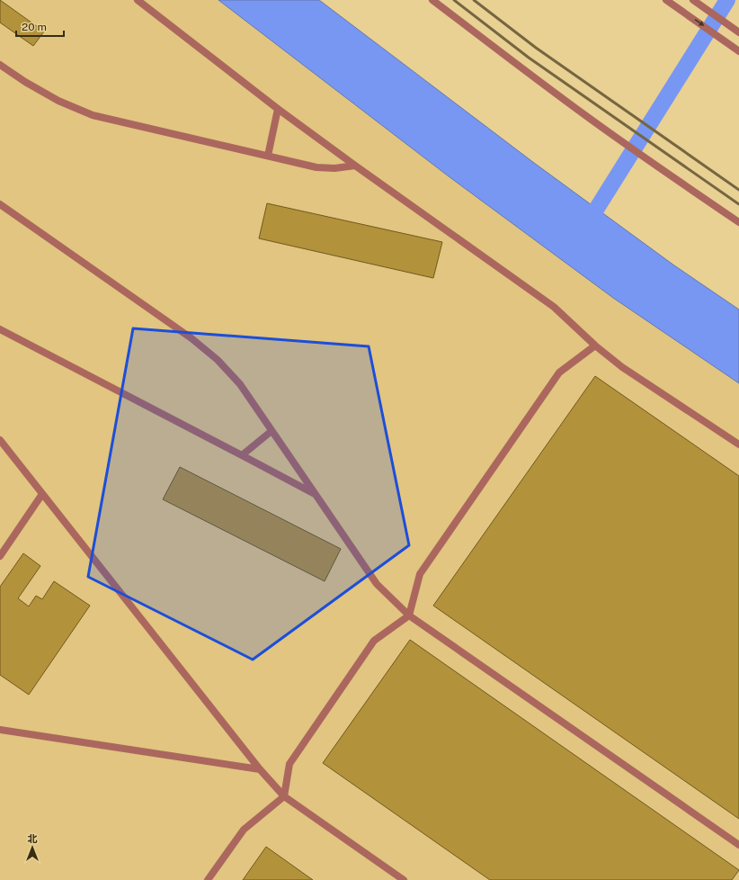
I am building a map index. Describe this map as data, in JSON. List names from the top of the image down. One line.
{"scale_bar":"20 m","north":"top"}
